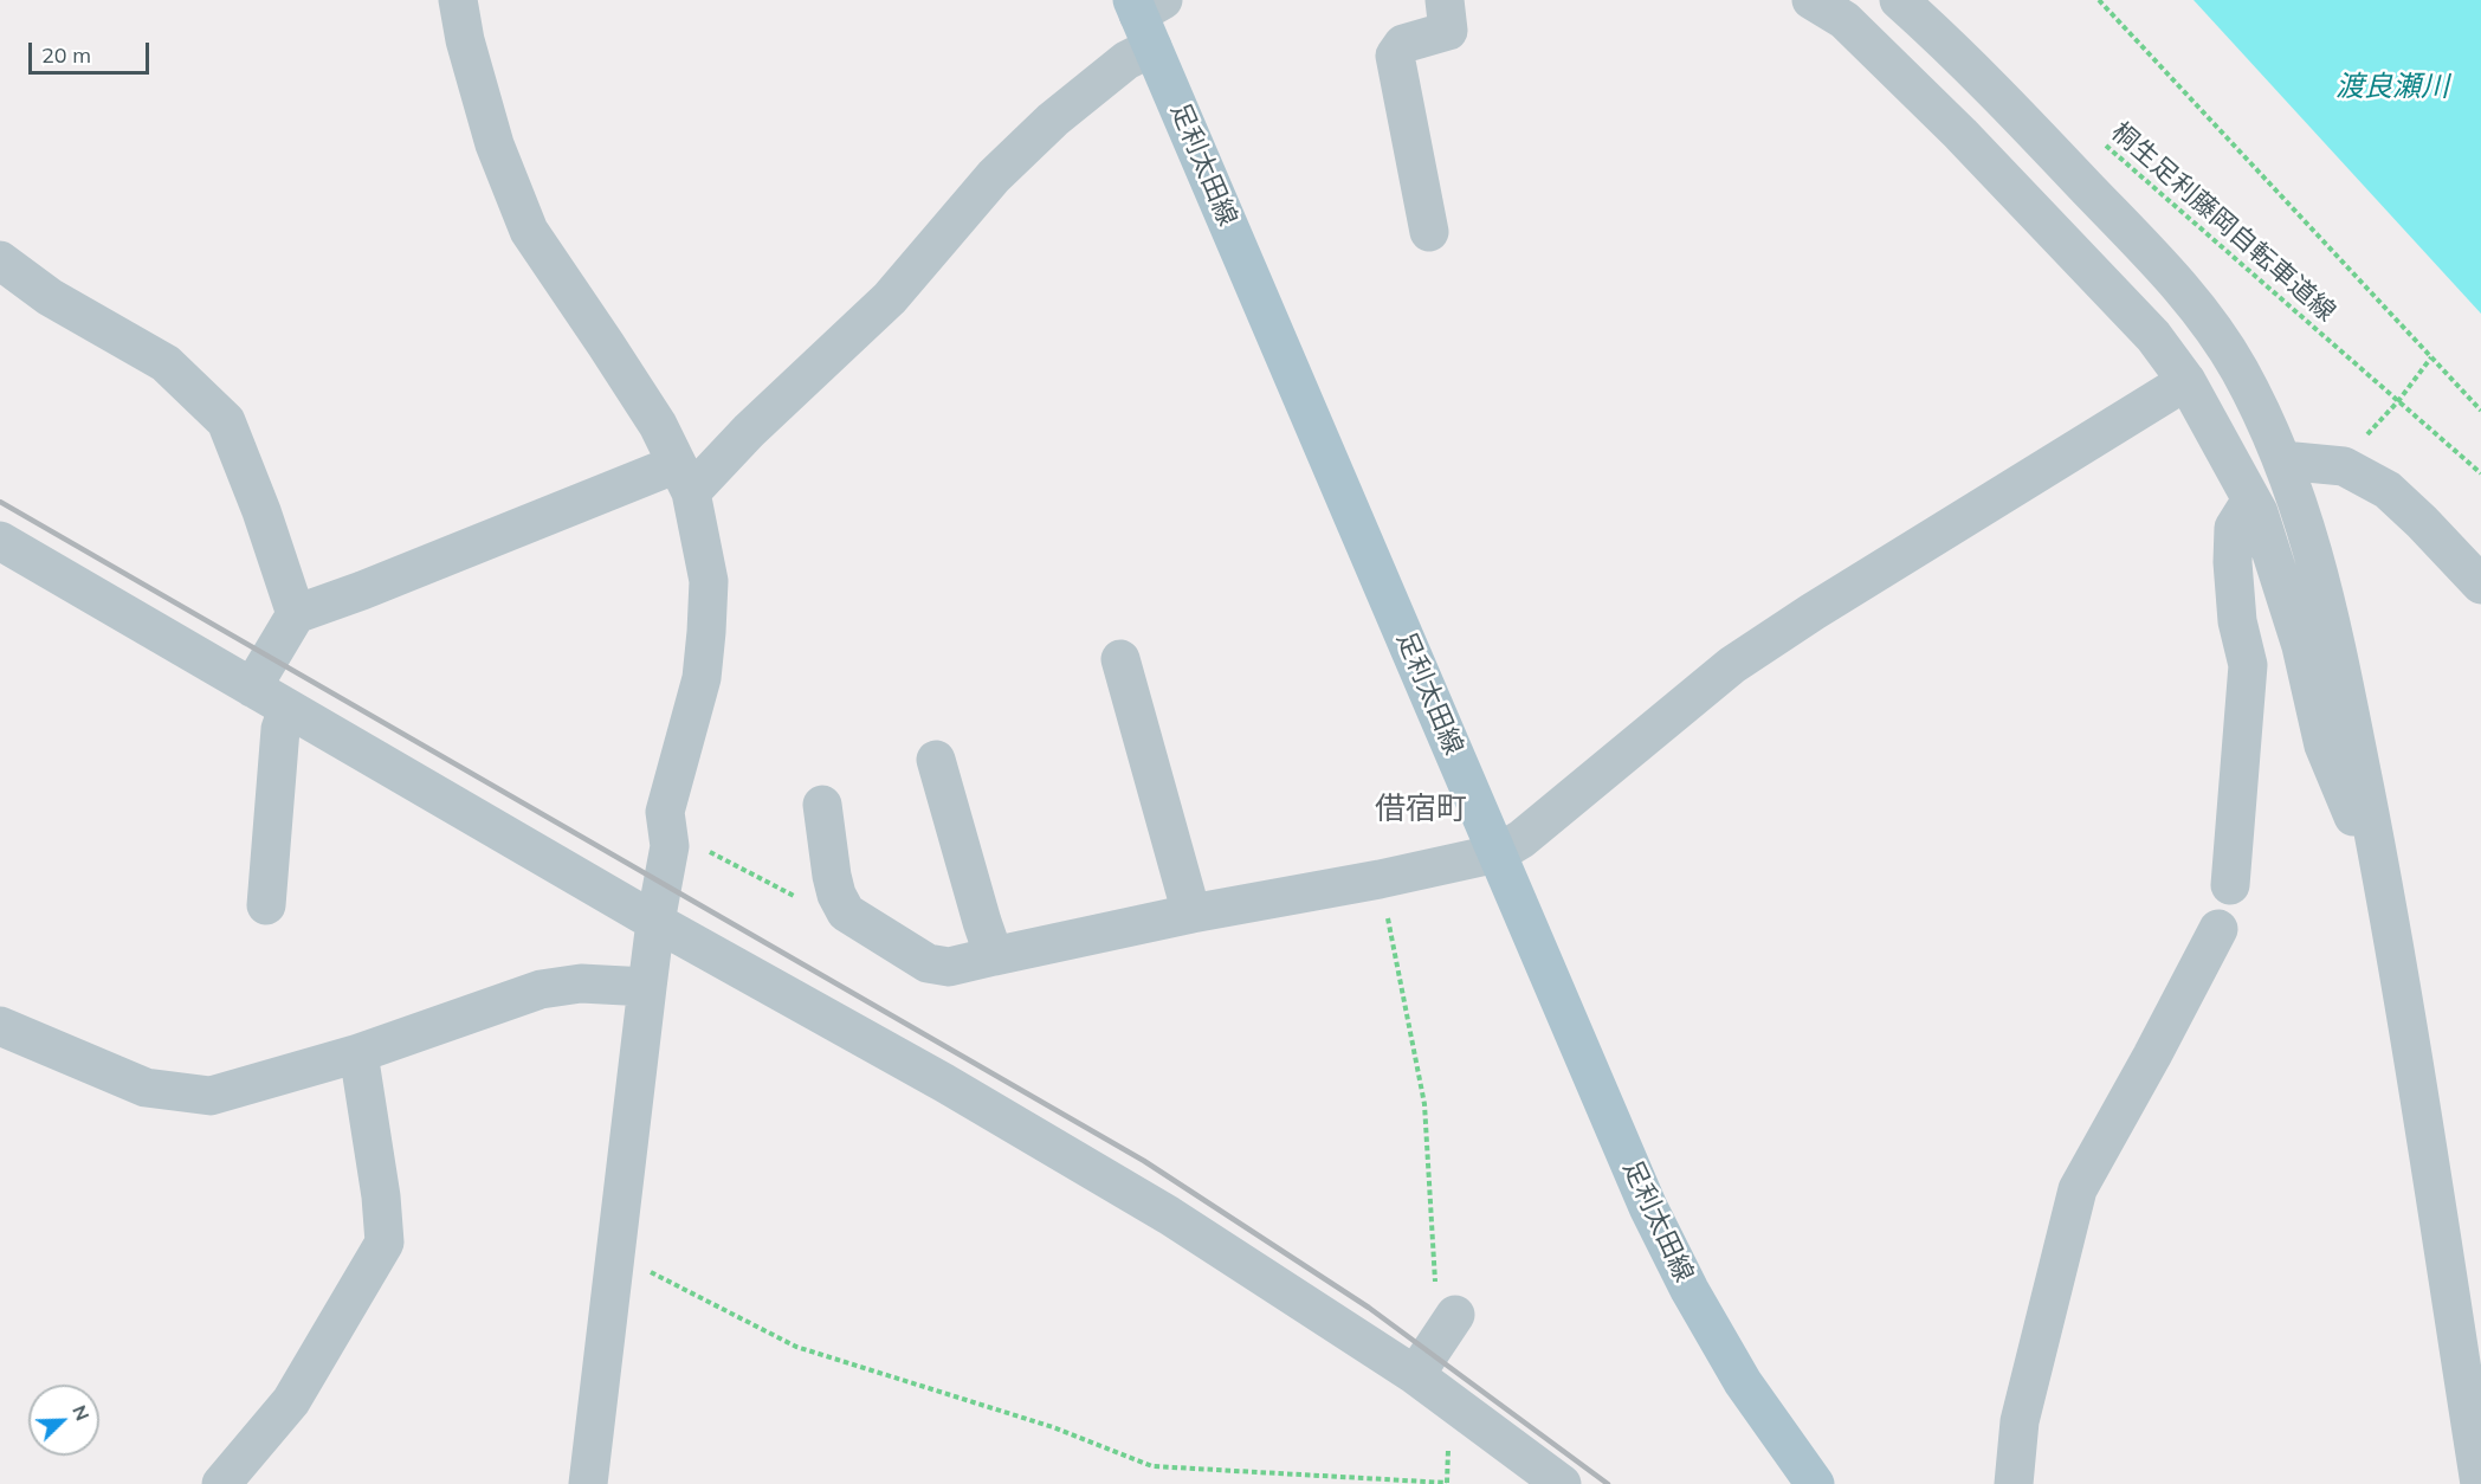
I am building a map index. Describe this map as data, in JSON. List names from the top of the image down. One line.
{"streets":{"main road":["足利太田線"],"path":["桐生足利藤岡自転車道線"]},"districts":["借宿町"],"water":["渡良瀬川"],"scale_bar":"20 m","north":"top right"}
